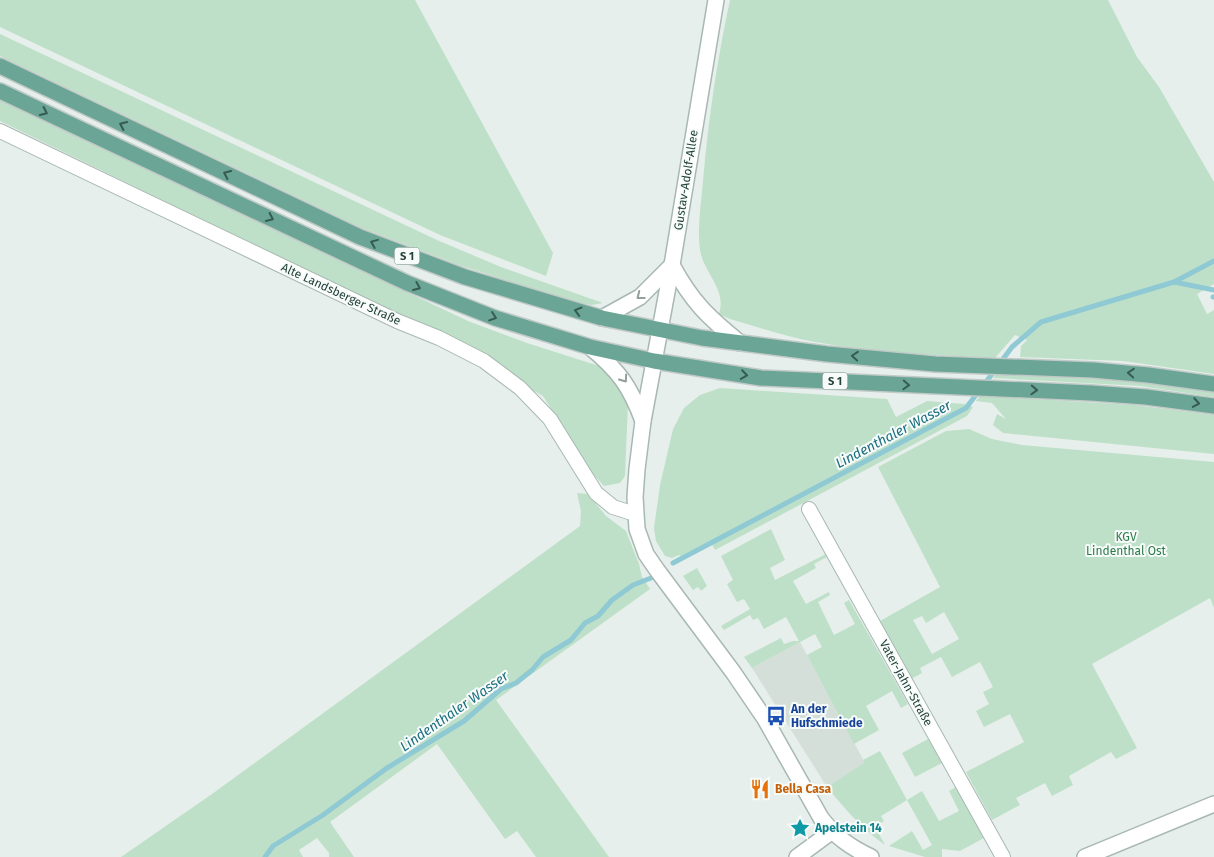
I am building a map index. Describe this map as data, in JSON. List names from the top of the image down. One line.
{"streets":{"main road":["S 1"],"street":["Gustav-Adolf-Allee","Alte Landsberger Straße","Vater-Jahn-Straße"]},"crossings":[["Gustav-Adolf-Allee","S 1"]],"water":["Lindenthaler Wasser"],"parks":["KGV Lindenthal Ost"],"places":{"bus stop":["An der Hufschmiede"],"restaurant":["Bella Casa"],"place":["Apelstein 14"]}}
